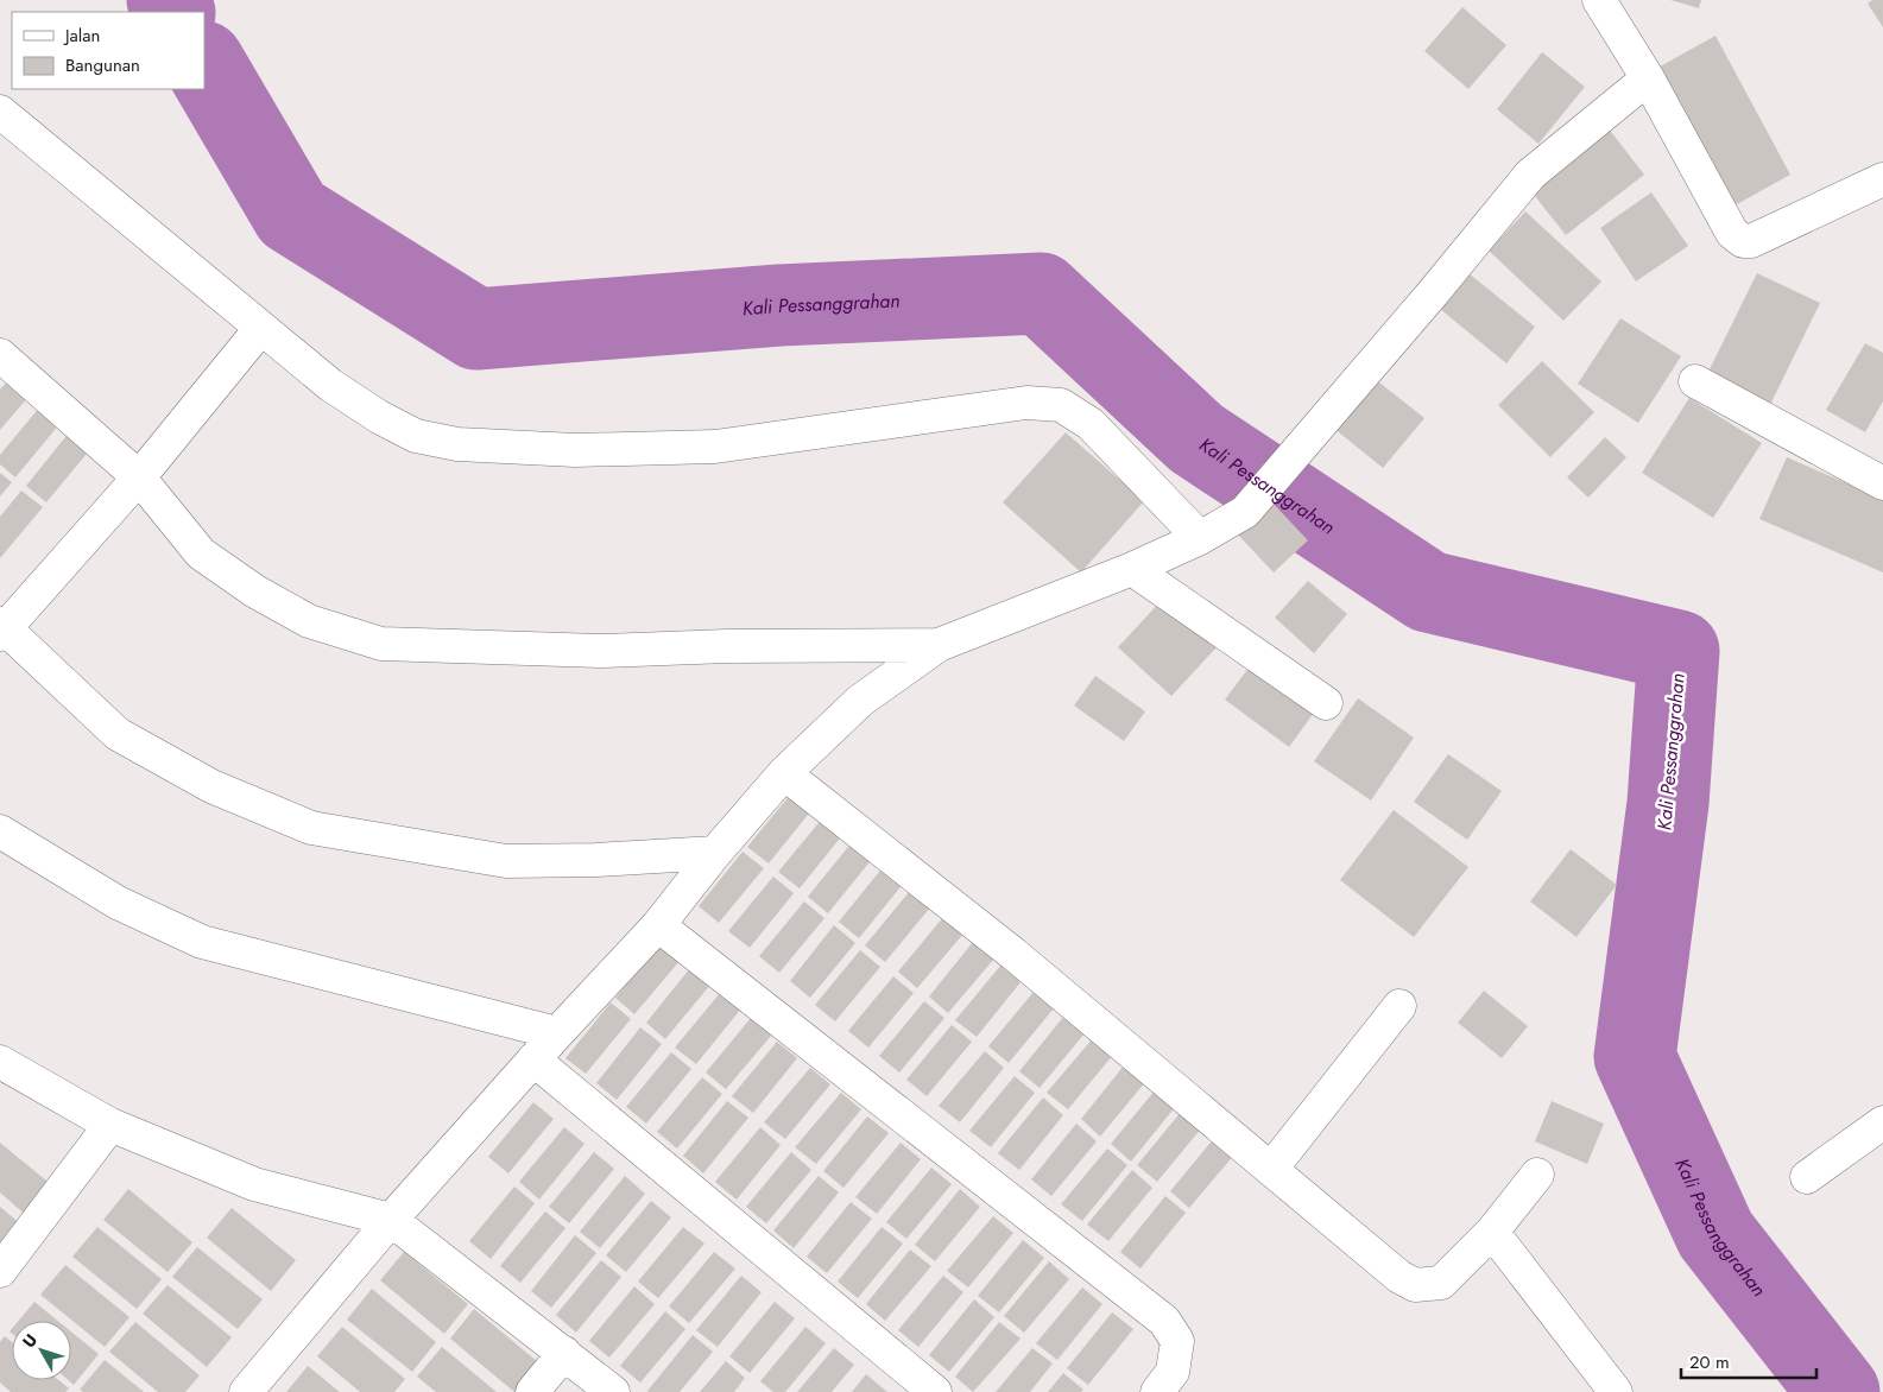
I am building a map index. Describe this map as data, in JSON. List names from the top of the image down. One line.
{"water":["Kali Pessanggrahan"],"legend":["Jalan","Bangunan"],"scale_bar":"20 m","north":"top left"}
